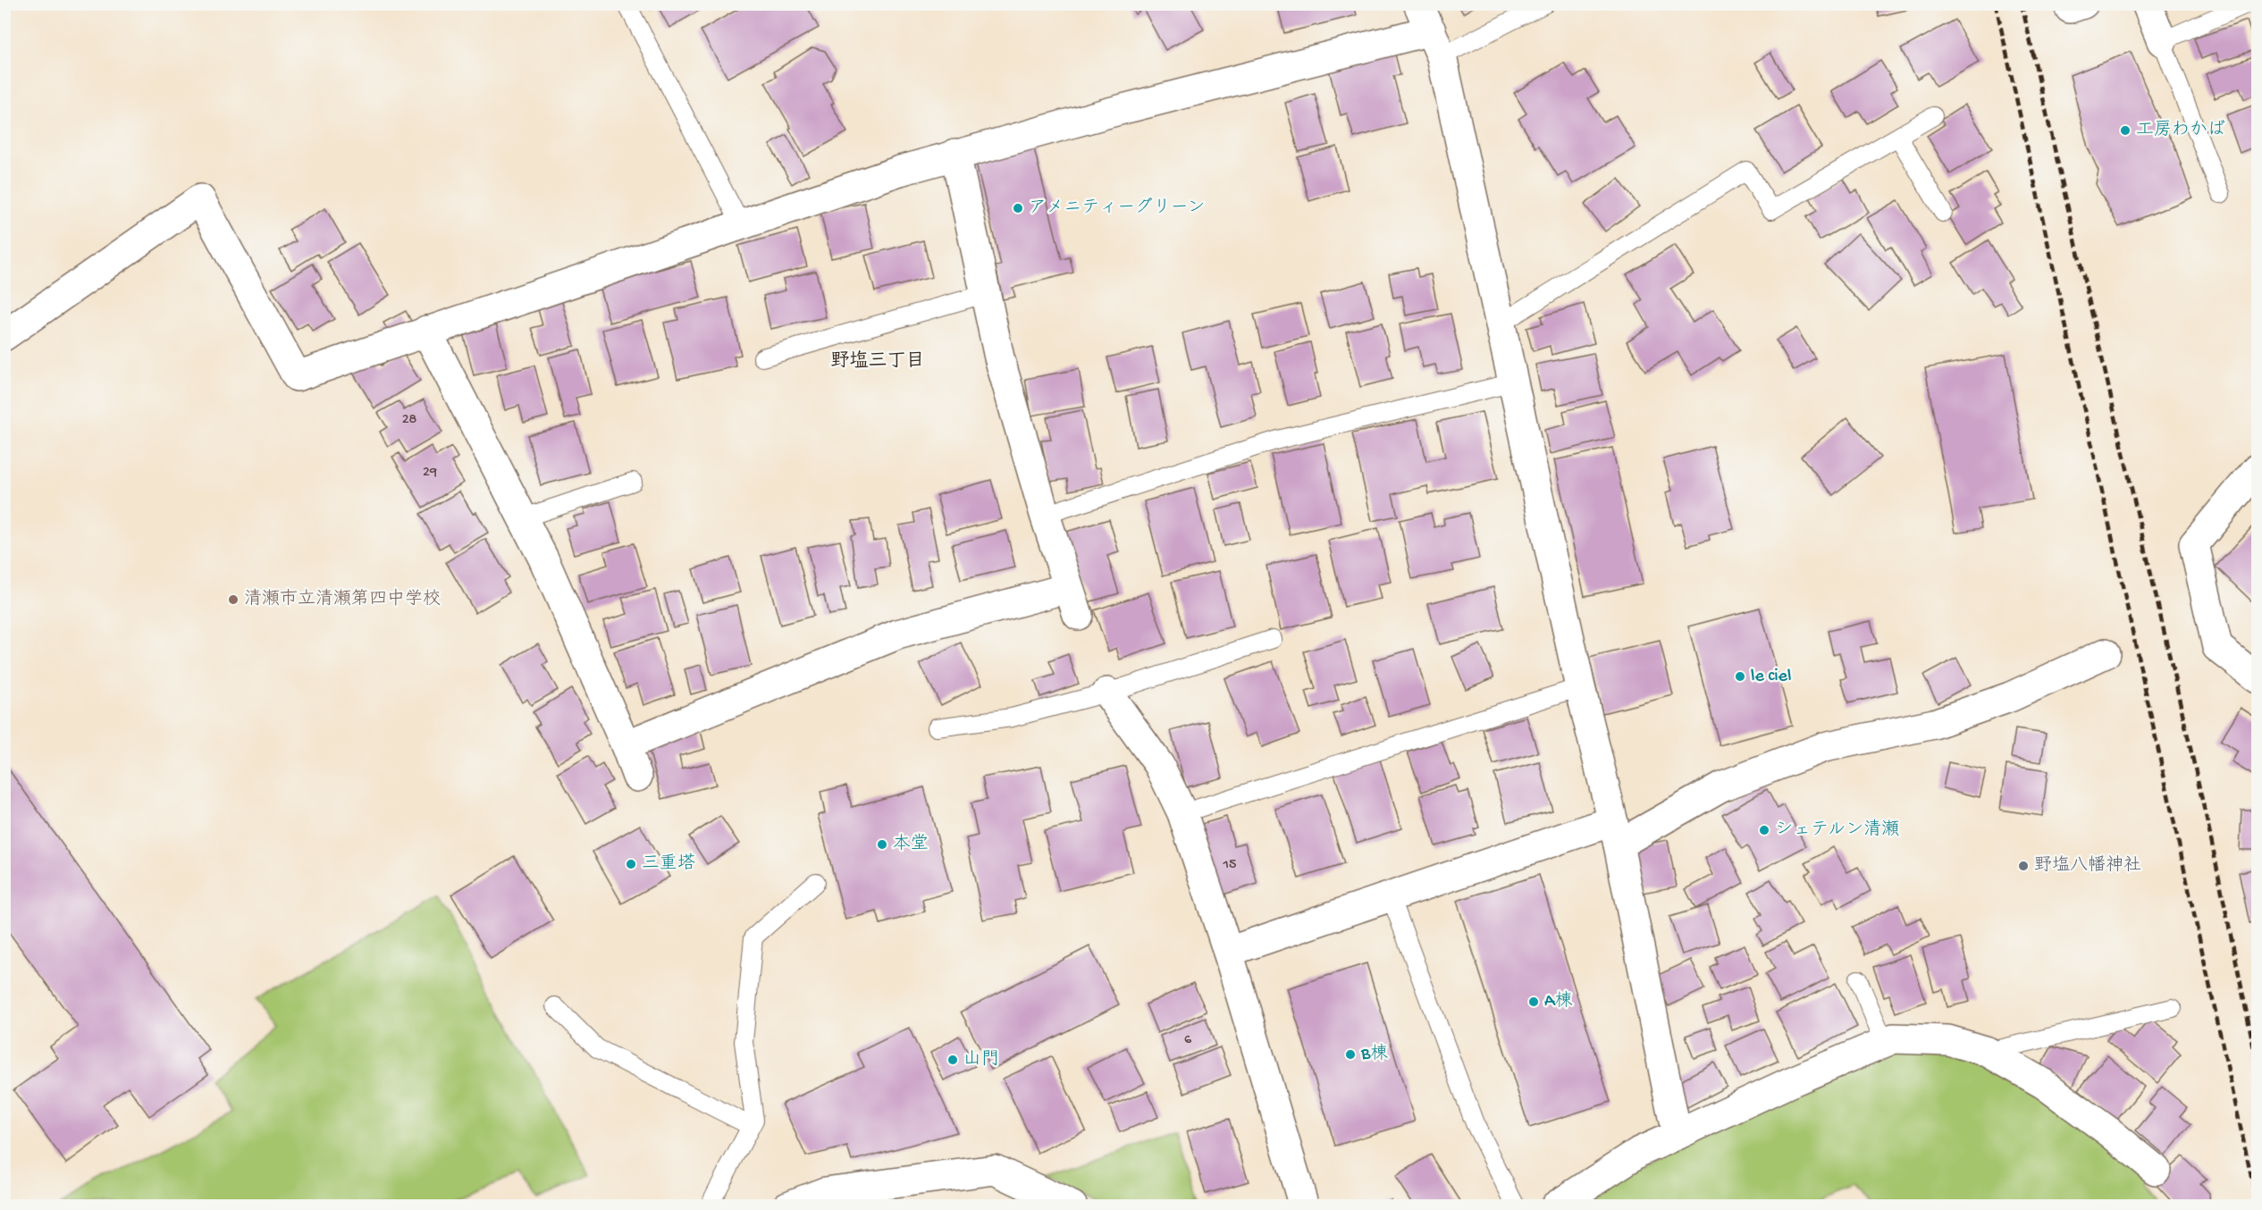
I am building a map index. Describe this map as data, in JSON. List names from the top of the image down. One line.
{"districts":["野塩三丁目"],"places":["工房わかば","アメニティーグリーン","清瀬市立清瀬第四中学校","le ciel","シェテルン清瀬","本堂","三重塔","野塩八幡神社","A棟","B棟","山門"],"house_numbers":["28","29","15","6"]}
